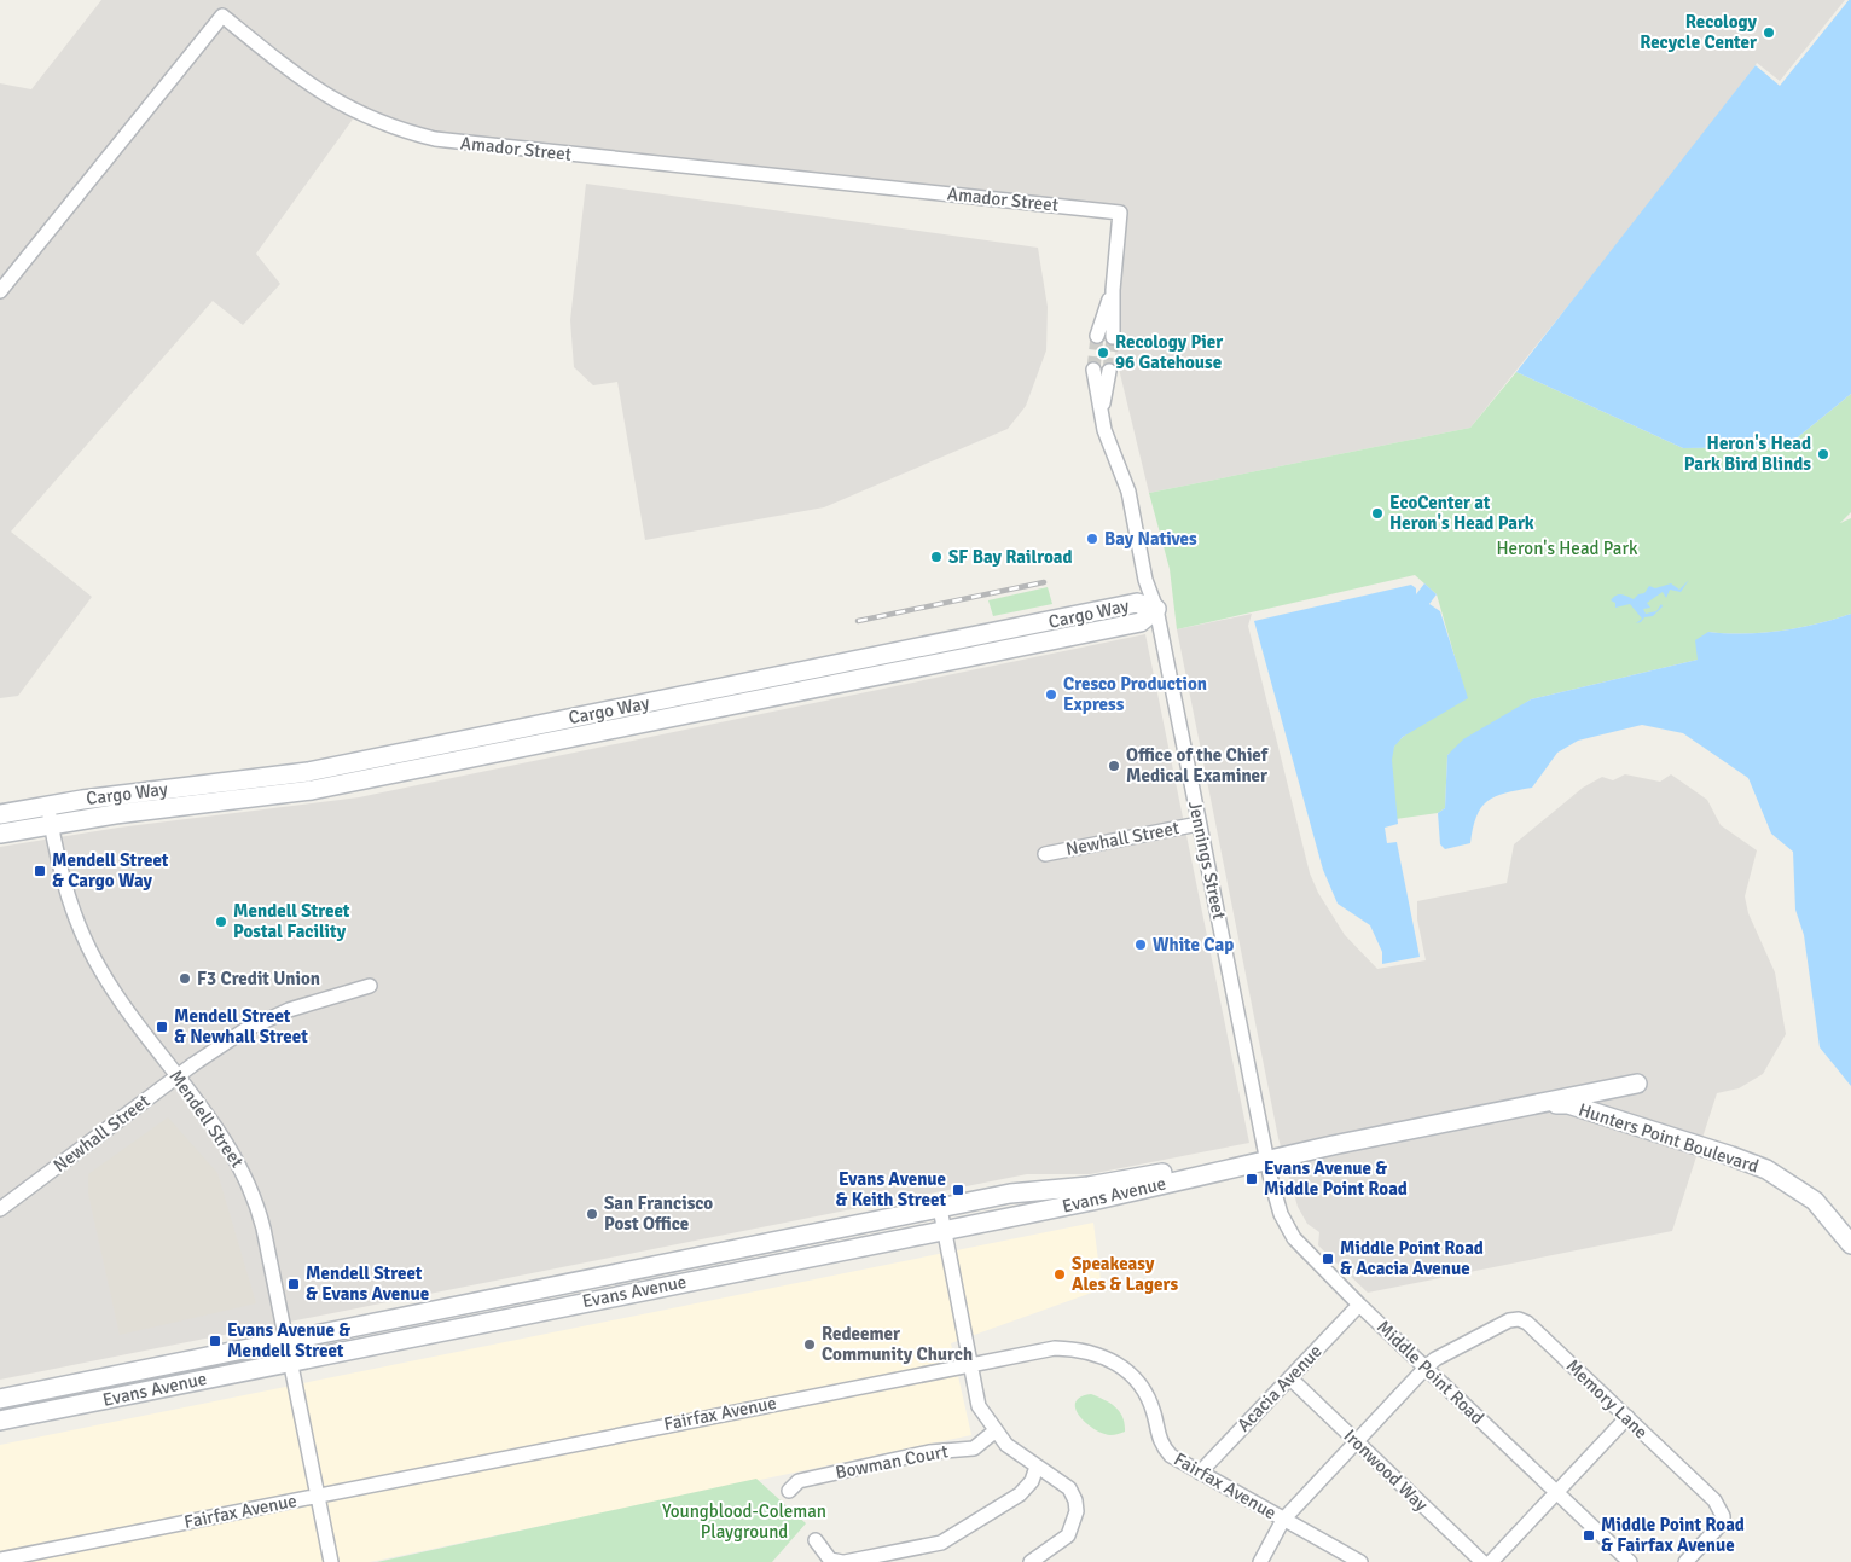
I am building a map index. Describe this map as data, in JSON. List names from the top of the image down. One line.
{"streets":{"main road":["Cargo Way","Hunters Point Boulevard","Evans Avenue"],"street":["Amador Street","Newhall Street","Jennings Street","Mendell Street","Middle Point Road","Acacia Avenue","Memory Lane","Fairfax Avenue","Bowman Court","Ironwood Way"]},"crossings":[["Cargo Way","Jennings Street"],["Cargo Way","Mendell Street"],["Newhall Street","Jennings Street"],["Newhall Street","Mendell Street"],["Jennings Street","Evans Avenue"],["Jennings Street","Middle Point Road"],["Mendell Street","Evans Avenue"],["Mendell Street","Fairfax Avenue"],["Hunters Point Boulevard","Evans Avenue"],["Evans Avenue","Middle Point Road"],["Middle Point Road","Acacia Avenue"],["Middle Point Road","Memory Lane"],["Acacia Avenue","Fairfax Avenue"],["Acacia Avenue","Ironwood Way"]],"parks":["Heron's Head Park","Youngblood-Coleman Playground"],"places":{"other":["Recology Recycle Center","Recology Pier 96 Gatehouse","Heron's Head Park Bird Blinds","EcoCenter at Heron's Head Park","Bay Natives","SF Bay Railroad","Cresco Production Express","Office of the Chief Medical Examiner","Mendell Street Postal Facility","White Cap","F3 Credit Union","San Francisco Post Office","Speakeasy Ales & Lagers","Redeemer Community Church"],"transit":["Mendell Street & Cargo Way","Mendell Street & Newhall Street","Evans Avenue & Middle Point Road","Evans Avenue & Keith Street","Middle Point Road & Acacia Avenue","Mendell Street & Evans Avenue","Evans Avenue & Mendell Street","Middle Point Road & Fairfax Avenue"]}}
